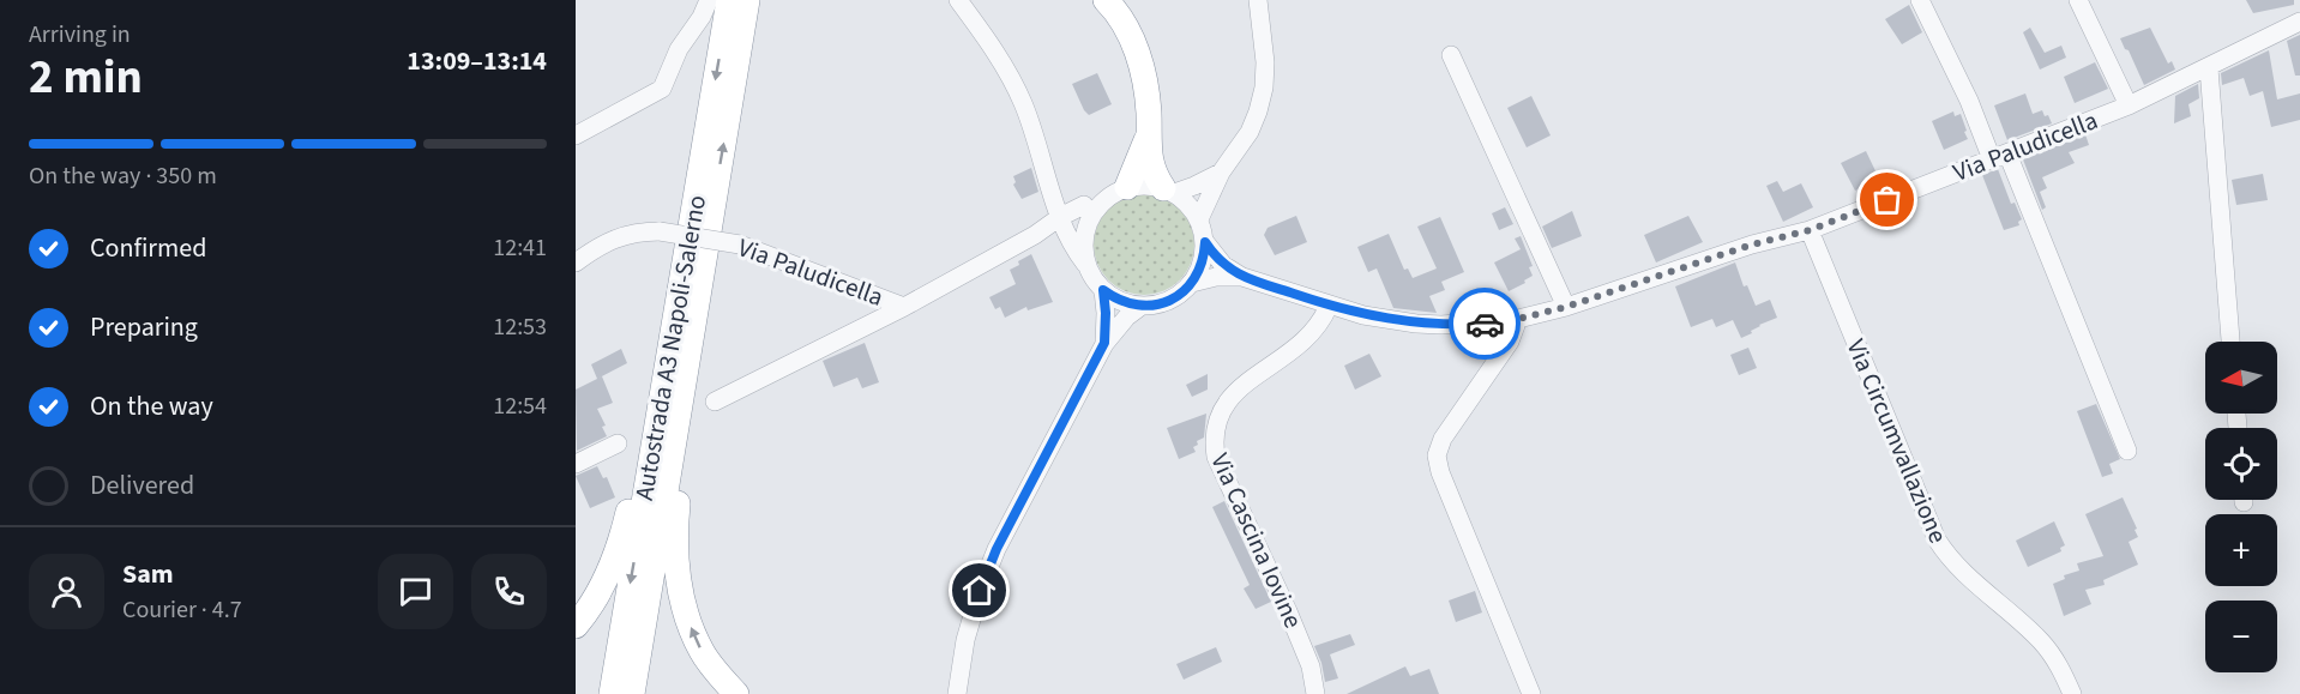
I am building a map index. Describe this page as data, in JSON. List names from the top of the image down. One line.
{"streets":{"highway":["Autostrada A3 Napoli-Salerno"],"street":["Via Paludicella","Via Circumvallazione","Via Cascina Iovine"]},"crossings":[["Via Paludicella","Via Circumvallazione"],["Via Paludicella","Via Cascina Iovine"]],"north":"left","page":{"heading":["2 min","Arriving in","13:09–13:14"],"panel":["Sam","Courier · 4.7"],"bar":"On the way · 350 m","list":[["Confirmed","12:41"],["Preparing","12:53"],["On the way","12:54"],"Delivered"],"map_buttons":["+","−"]}}
